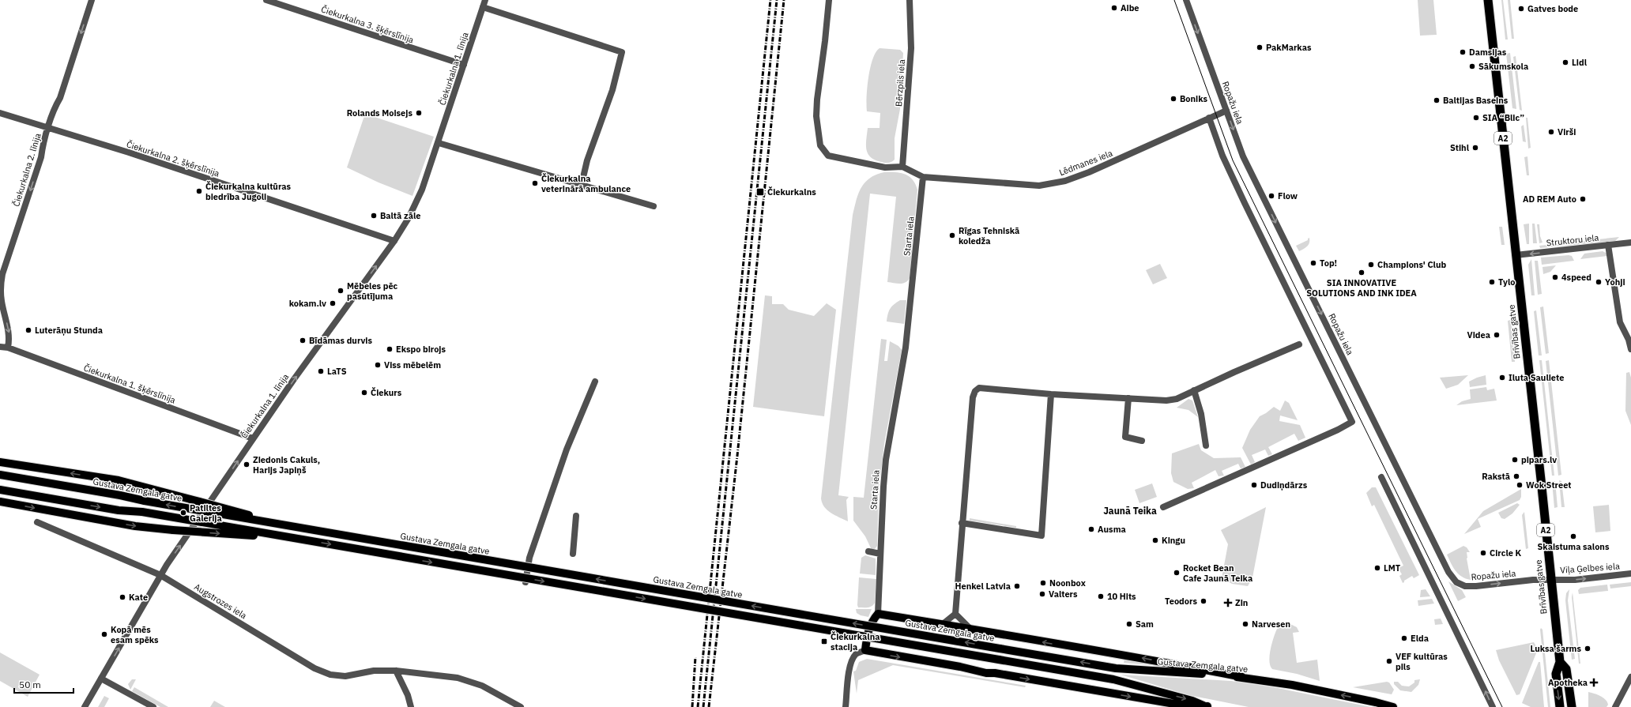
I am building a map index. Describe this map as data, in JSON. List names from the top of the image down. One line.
{"streets":{"highway":["A2","Brīvības gatve"],"main road":["Gustava Zemgala gatve"],"street":["Čiekurkalna 3. šķērslīnija","Čiekurkalna 1. līnija","Bērzpils iela","Ropažu iela","Čiekurkalna 2. šķērslīnija","Lēdmanes iela","Čiekurkalna 2. līnija","Starta iela","Struktoru iela","Čiekurkalna 1. šķērslīnija","Viļa Ģelbes iela","Augstrozes iela"]},"crossings":[["Čiekurkalna 3. šķērslīnija","Čiekurkalna 1. līnija"],["Čiekurkalna 1. līnija","Čiekurkalna 2. šķērslīnija"],["Čiekurkalna 1. līnija","Čiekurkalna 1. šķērslīnija"],["Čiekurkalna 1. līnija","Augstrozes iela"],["Ropažu iela","Lēdmanes iela"],["Ropažu iela","Brīvības gatve"],["Ropažu iela","Viļa Ģelbes iela"],["Čiekurkalna 2. šķērslīnija","Čiekurkalna 2. līnija"],["Lēdmanes iela","Starta iela"],["Čiekurkalna 2. līnija","Čiekurkalna 1. šķērslīnija"],["Struktoru iela","Brīvības gatve"],["Brīvības gatve","Viļa Ģelbes iela"]],"one_way":["Čiekurkalna 1. līnija","Ropažu iela","Čiekurkalna 2. līnija","Struktoru iela","Gustava Zemgala gatve","Viļa Ģelbes iela"],"districts":["Jaunā Teika"],"places":{"other":["Aibe","Gatves bode","PakMarkas","Damsijas","Lidl","Sākumskola","Boniks","Baltijas Baseins","Rolands Moisejs","SIA “Blic”","Virši","Stihl","Čiekurkalna veterinārā ambulance","Čiekurkalna kultūras biedrība Jugoli","Flow","AD REM Auto","Baltā zāle","Rīgas Tehniskā koledža","Top!","Champions' Club","SIA INNOVATIVE SOLUTIONS AND INK IDEA","4speed","Tylo","Yohji","Mēbeles pēc pasūtījuma","kokam.lv","Luterāņu Stunda","Videa","Bīdāmas durvis","Ekspo birojs","Viss mēbelēm","LaTS","Iluta Sauliete","Čiekurs","pipars.lv","Ziedonis Cakuls, Harijs Japiņš","Rakstā","Dudiņdārzs","Wok Street","Patiltes Galerija","Ausma","Skaistuma salons","Kingu","Circle K","LMT","Rocket Bean Cafe Jaunā Teika","Noonbox","Henkel Latvia","Valters","10 Hits","Kate","Teodors","Sam","Narvesen","Kopā mēs esam spēks","Elda","Luksa šarms","VEF kultūras pils"],"transit":["Čiekurkalns","Čiekurkalna stacija"],"health":["Zin","Apotheka"]},"scale_bar":"50 m"}
